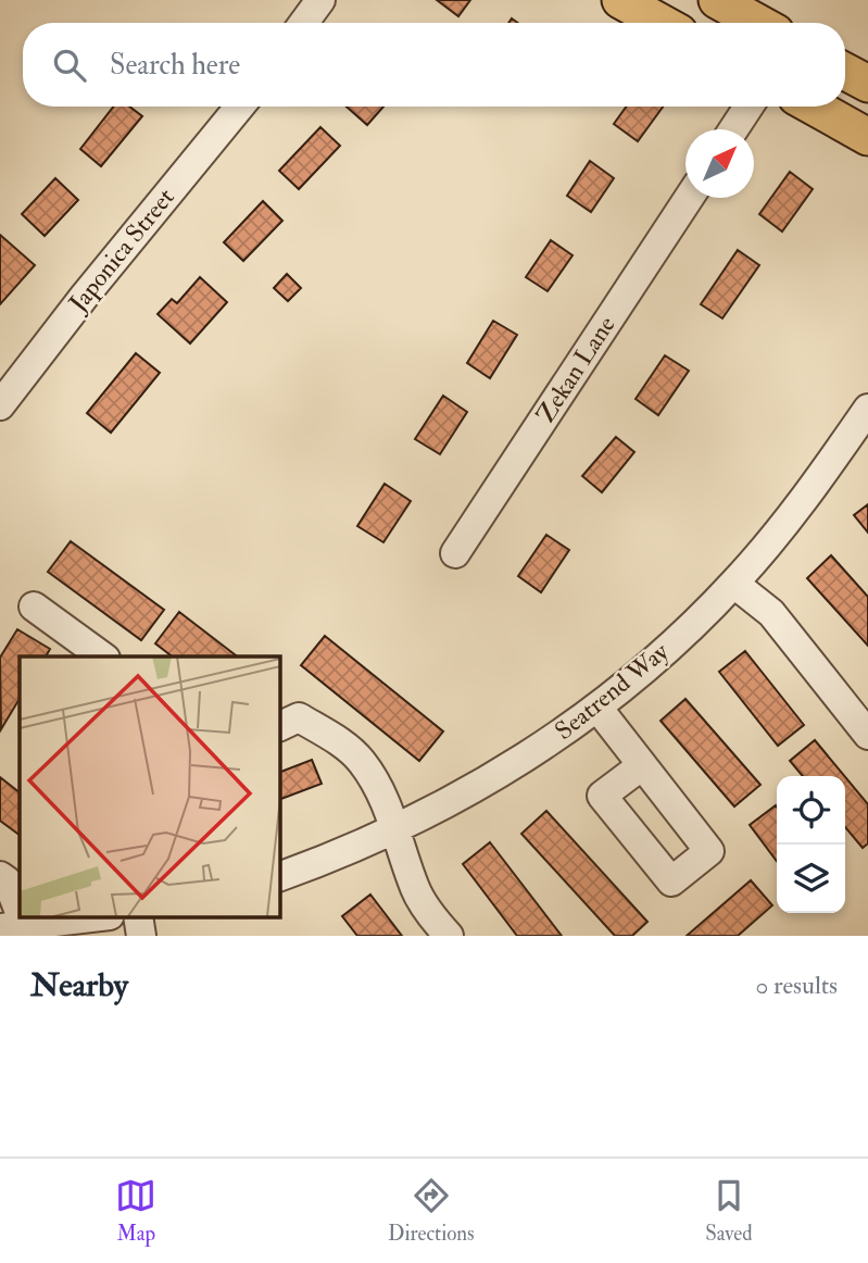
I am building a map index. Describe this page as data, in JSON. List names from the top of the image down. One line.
{"streets":{"street":["Japonica Street","Zekan Lane","Seatrend Way"]},"north":"top right","page":{"search":"Search here","heading":["Nearby","0 results"],"nav":["Map","Directions","Saved"]}}
